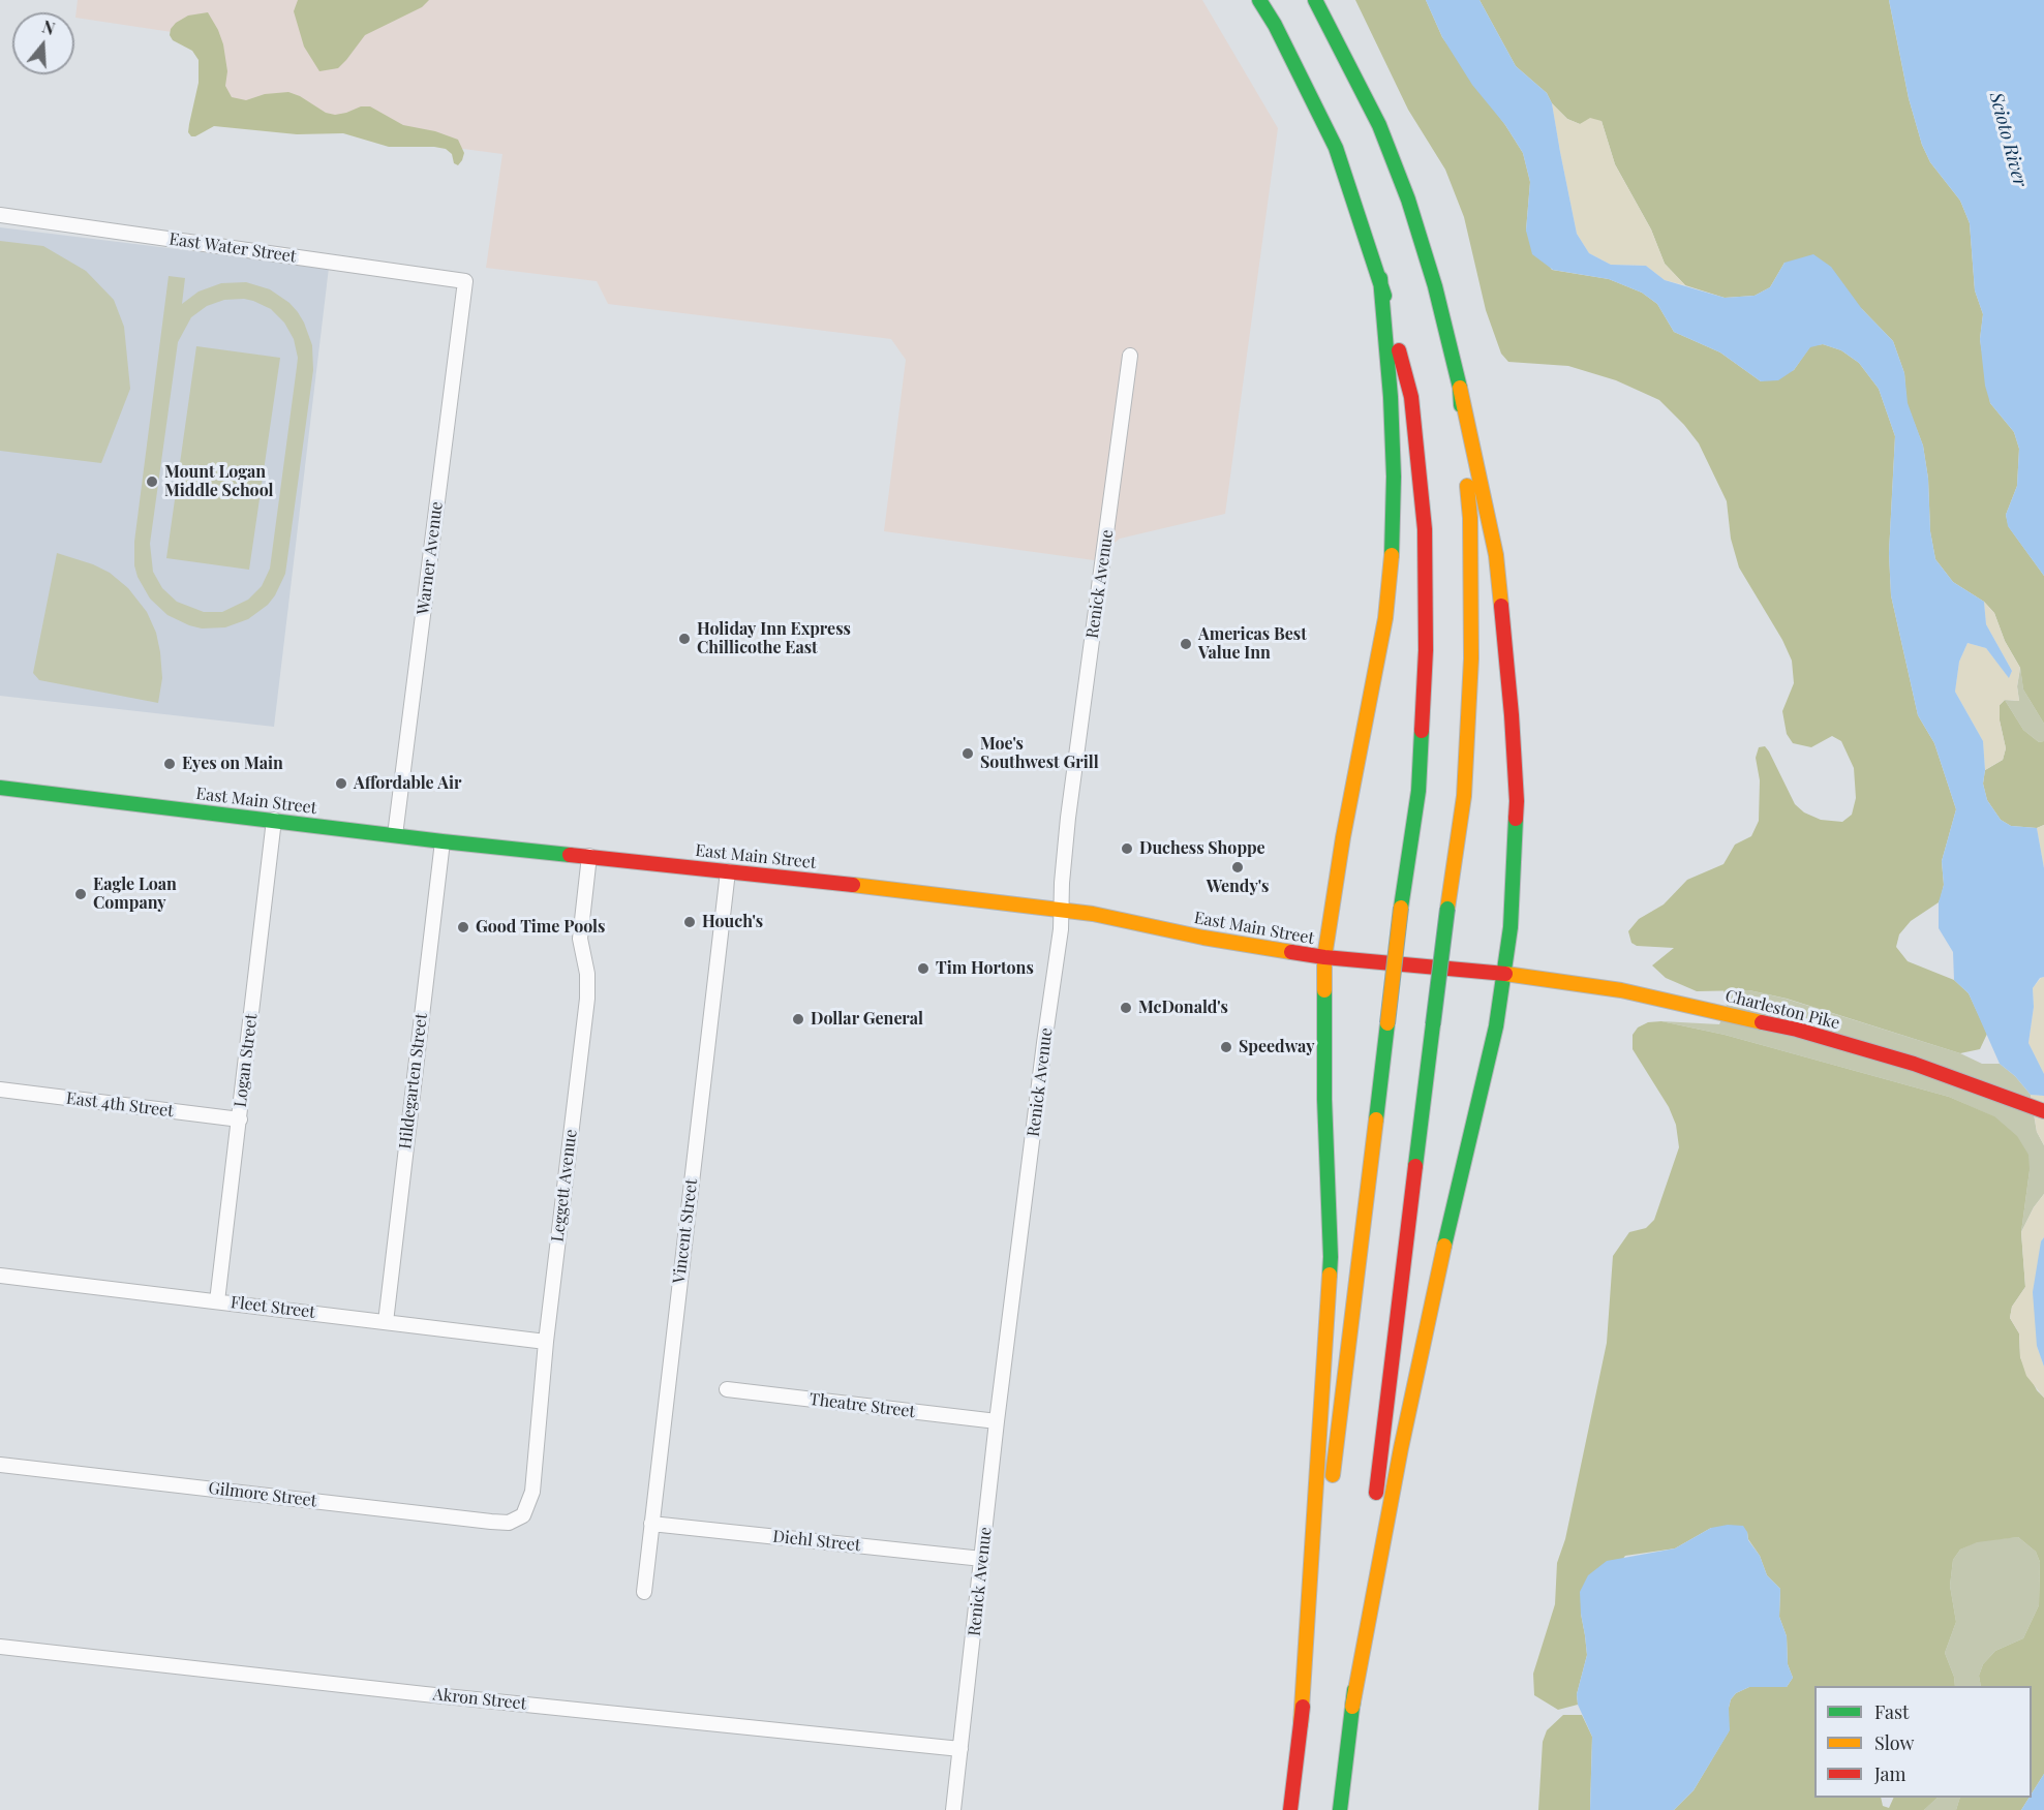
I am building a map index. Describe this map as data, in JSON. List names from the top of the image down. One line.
{"streets":{"main road":["East Main Street","Charleston Pike"],"street":["East Water Street","Warner Avenue","Renick Avenue","Logan Street","Hildegarten Street","East 4th Street","Leggett Avenue","Vincent Street","Fleet Street","Theatre Street","Gilmore Street","Diehl Street","Akron Street"]},"crossings":[["East Water Street","Warner Avenue"],["Warner Avenue","East Main Street"],["Renick Avenue","East Main Street"],["Renick Avenue","Theatre Street"],["Renick Avenue","Diehl Street"],["Renick Avenue","Akron Street"],["East Main Street","Charleston Pike"],["East Main Street","Logan Street"],["East Main Street","Hildegarten Street"],["East Main Street","Leggett Avenue"],["East Main Street","Vincent Street"],["Logan Street","East 4th Street"],["Logan Street","Fleet Street"],["Hildegarten Street","Fleet Street"],["Leggett Avenue","Fleet Street"],["Leggett Avenue","Gilmore Street"],["Vincent Street","Diehl Street"]],"water":["Scioto River"],"places":["Mount Logan Middle School","Holiday Inn Express Chillicothe East","Americas Best Value Inn","Moe's Southwest Grill","Eyes on Main","Affordable Air","Duchess Shoppe","Wendy's","Eagle Loan Company","Houch's","Good Time Pools","Tim Hortons","McDonald's","Dollar General","Speedway"],"legend":["Fast","Slow","Jam"],"north":"top"}
